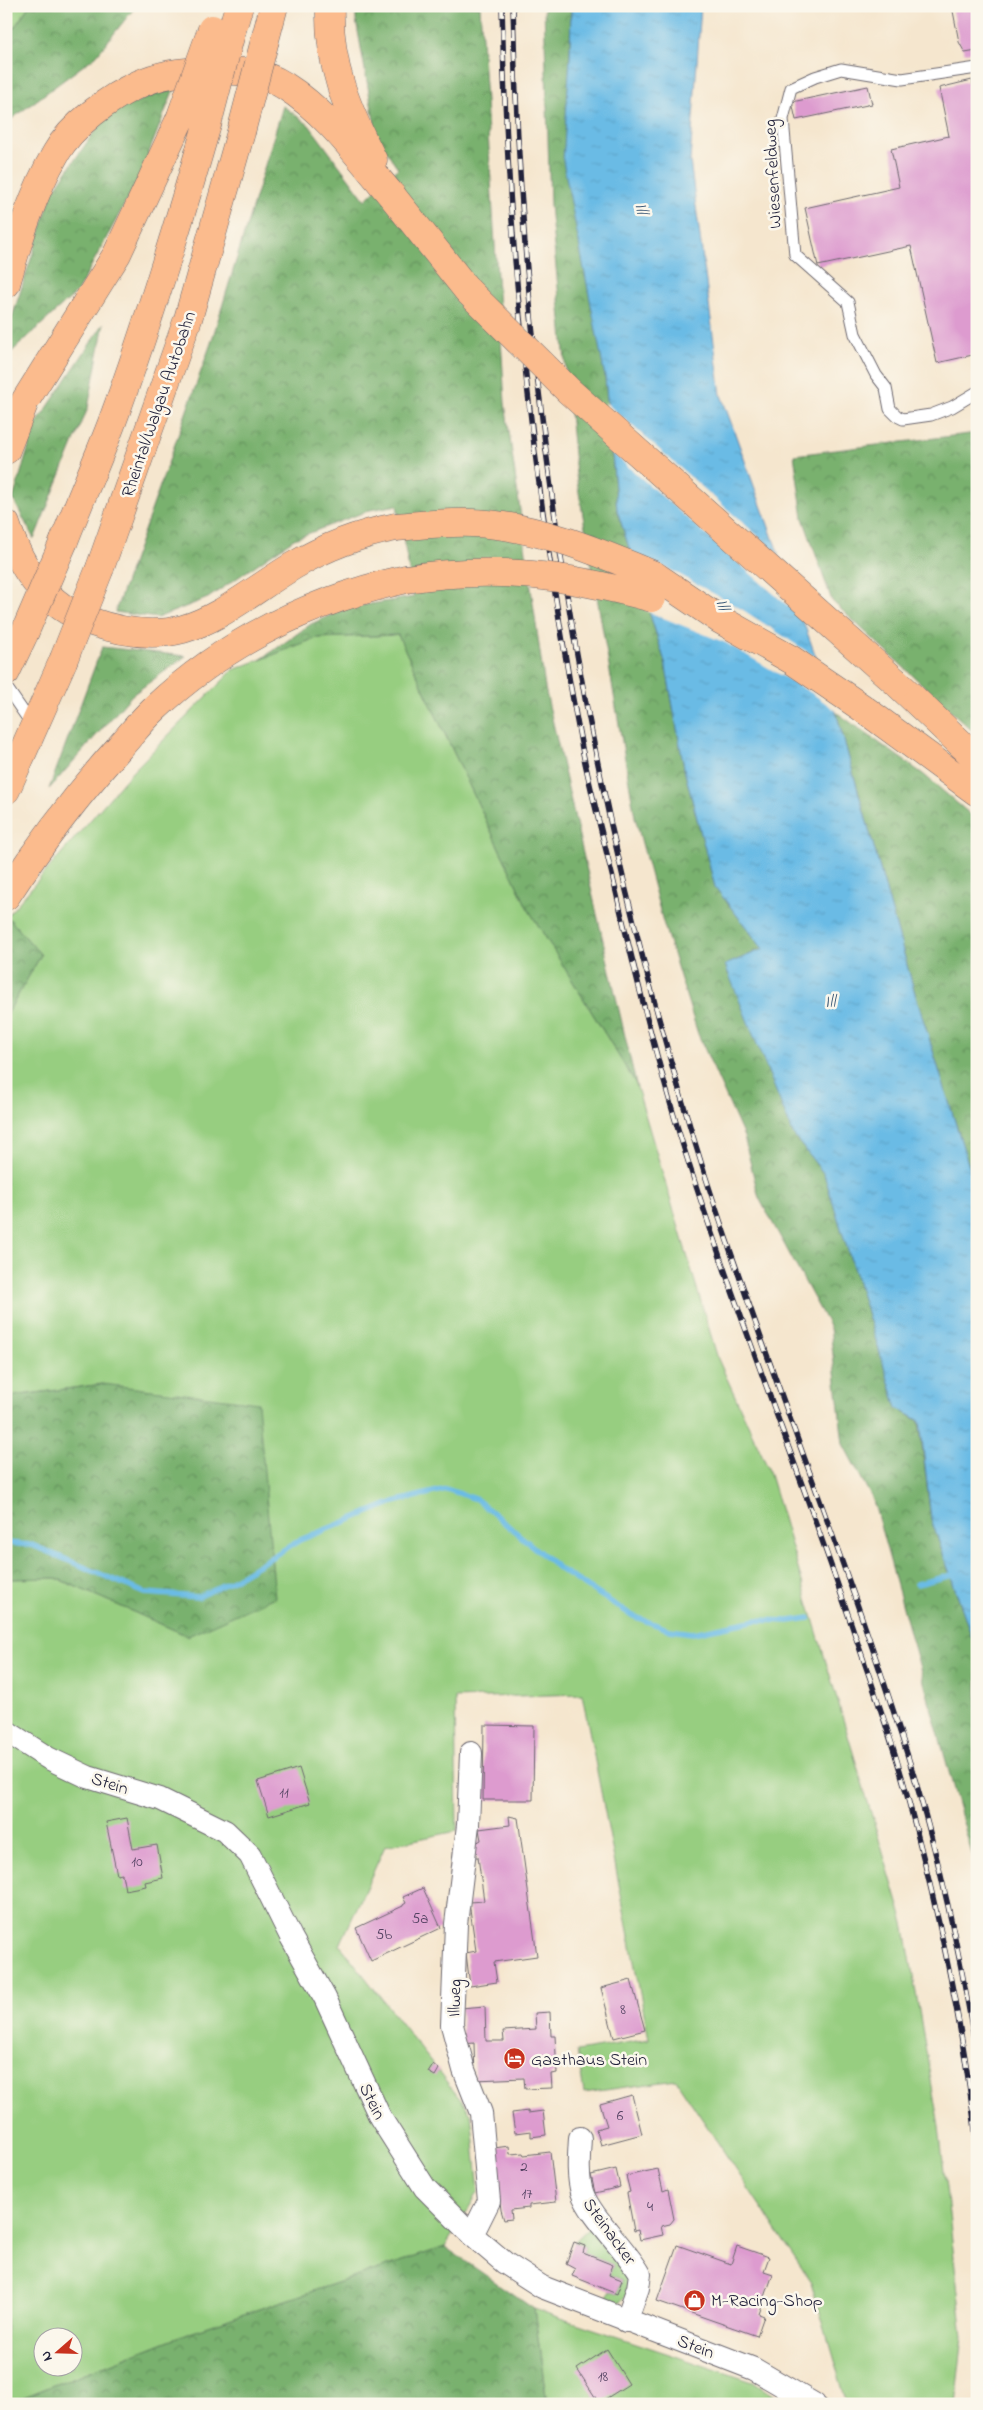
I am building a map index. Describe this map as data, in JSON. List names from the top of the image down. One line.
{"streets":{"highway":["Rheintal/Walgau Autobahn"],"street":["Stein","Illweg","Steinacker"],"lane":["Wiesenfeldweg"]},"crossings":[["Stein","Illweg"],["Stein","Steinacker"]],"water":["Ill"],"places":{"hotel":["Gasthaus Stein"],"shop":["M-Racing-Shop"]},"house_numbers":["11","10","5a","5b","8","6","2","17","4","18"],"north":"left"}
